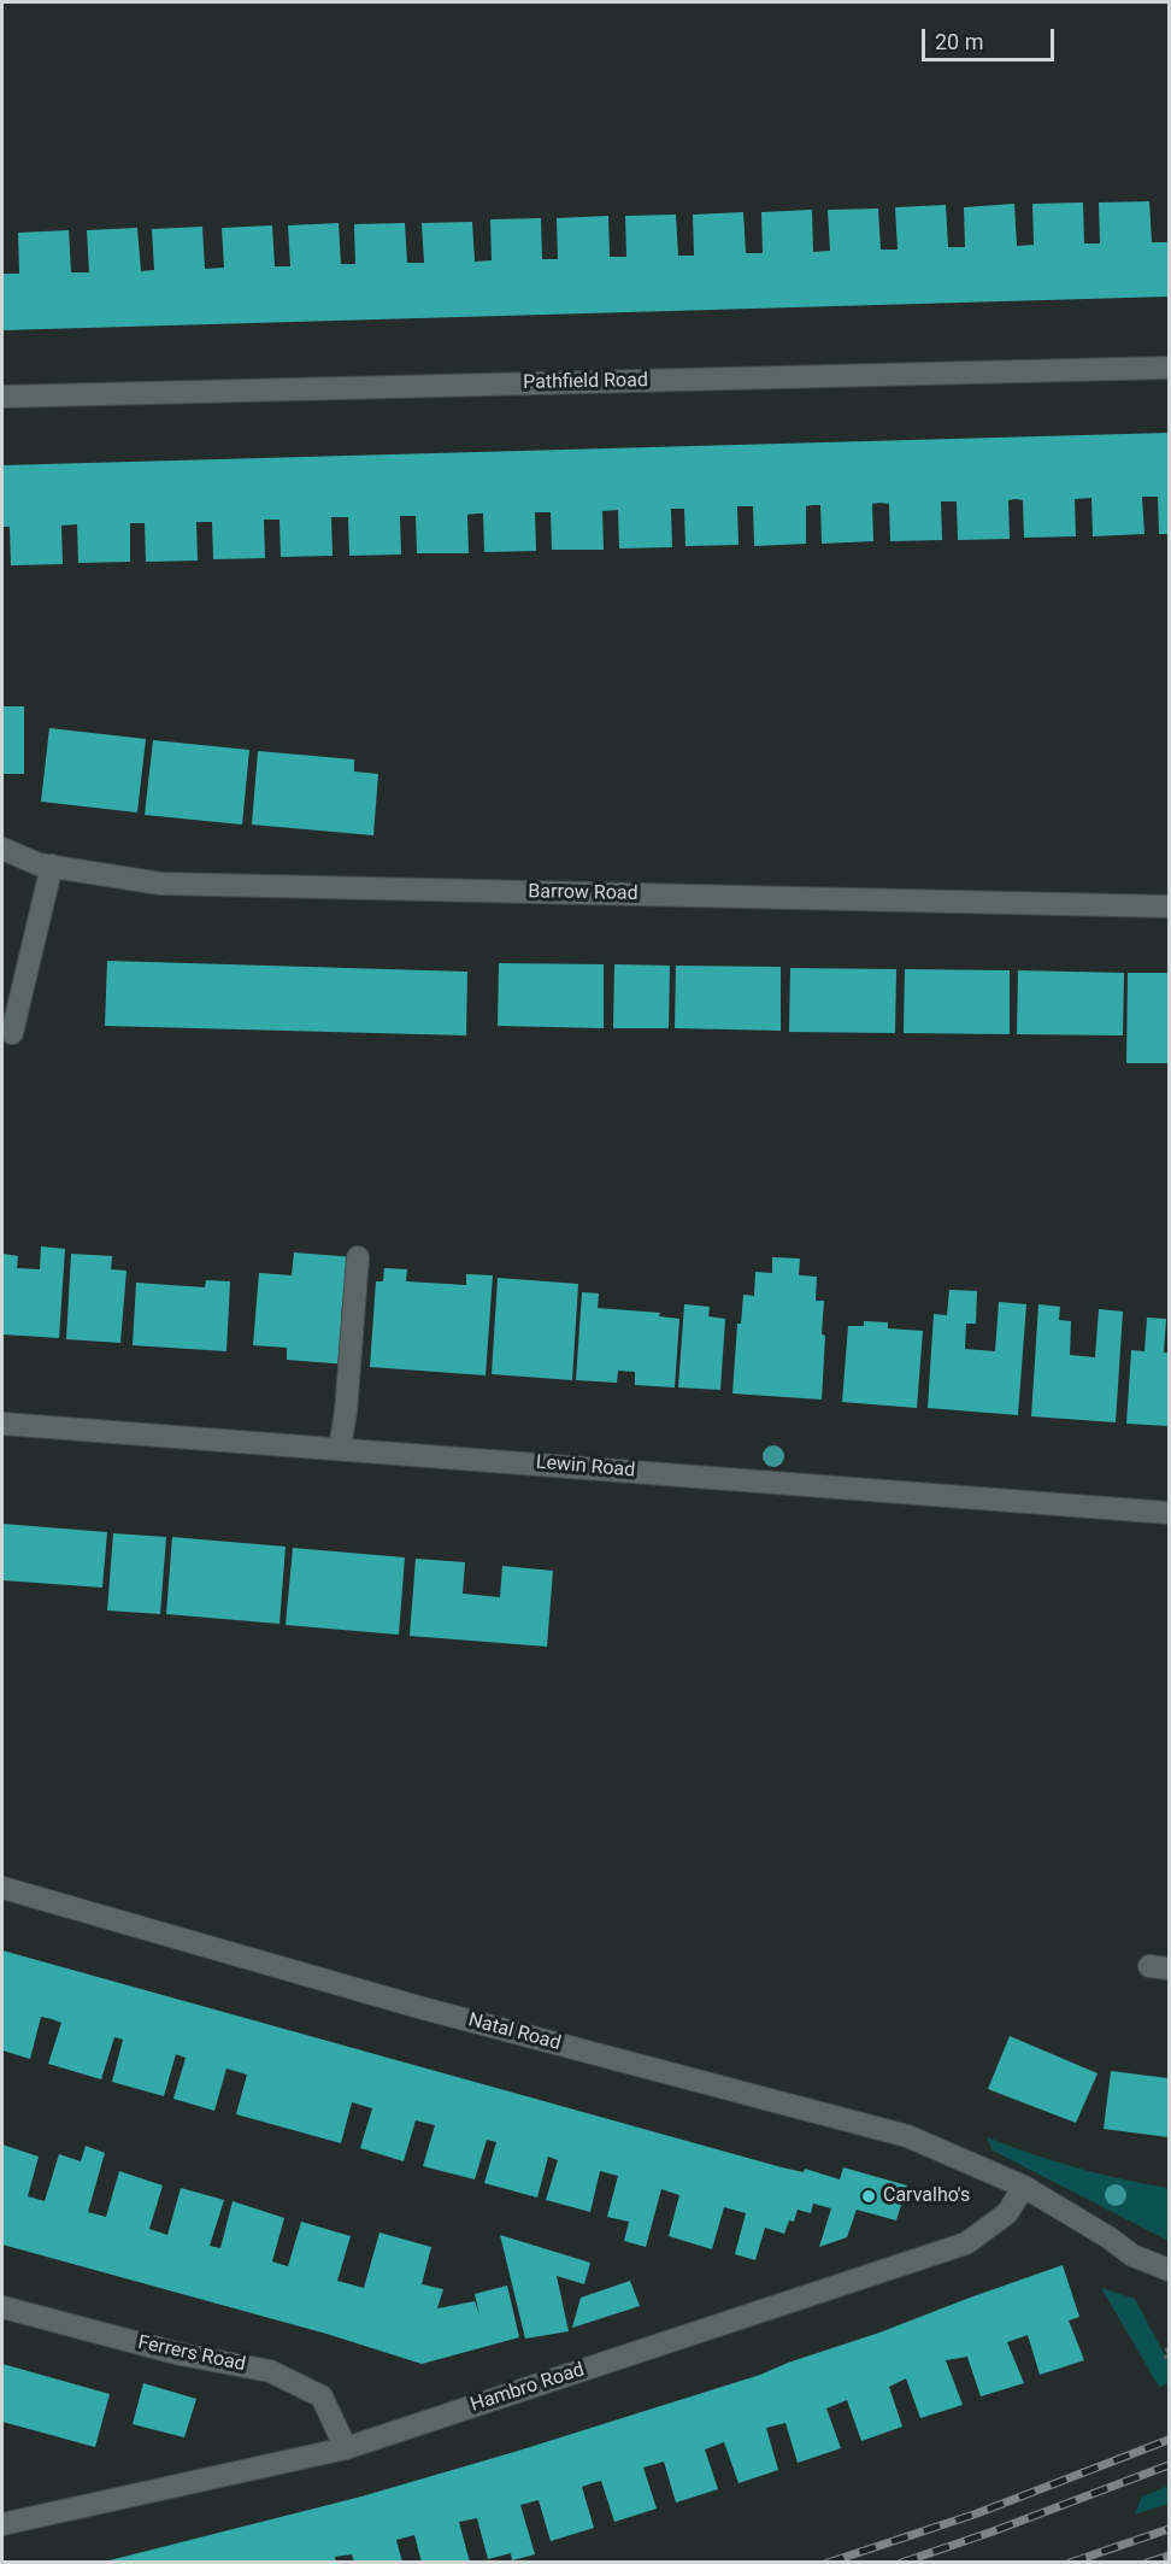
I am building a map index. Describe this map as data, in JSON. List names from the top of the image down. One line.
{"streets":{"street":["Pathfield Road","Barrow Road","Lewin Road","Natal Road","Ferrers Road","Hambro Road"]},"crossings":[["Natal Road","Hambro Road"],["Ferrers Road","Hambro Road"]],"places":["Carvalho's"],"scale_bar":"20 m"}
